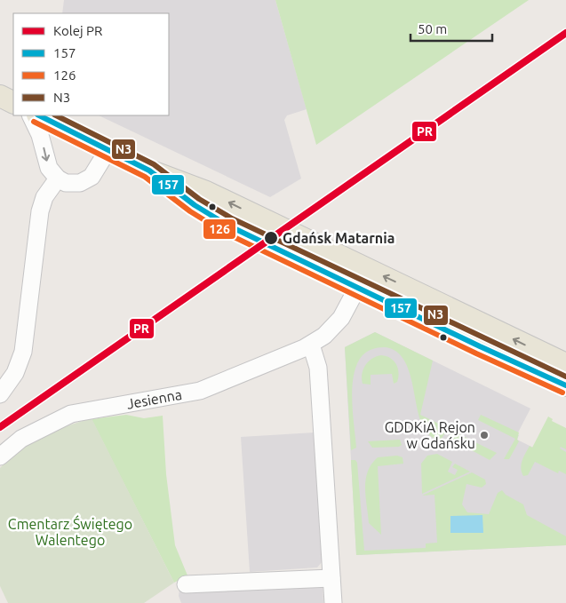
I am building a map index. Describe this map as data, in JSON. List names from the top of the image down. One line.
{"streets":{"street":["Jesienna"]},"parks":["Cmentarz Świętego Walentego"],"places":["Gdańsk Matarnia","GDDKiA Rejon w Gdańsku"],"lines":["rail line PR","transit line 157","transit line N3","transit line 126"],"legend":["Kolej PR","157","126","N3"],"scale_bar":"50 m"}
